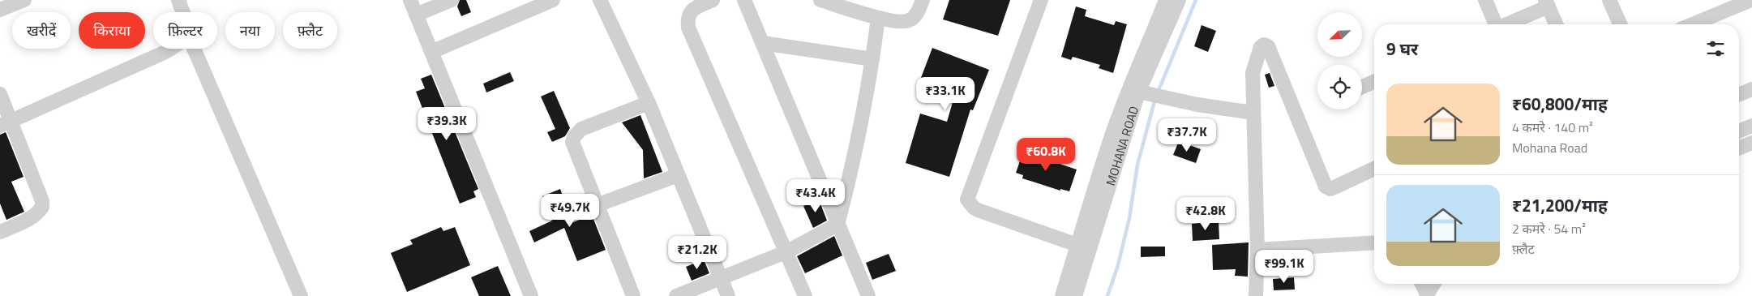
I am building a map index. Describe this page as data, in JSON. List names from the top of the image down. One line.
{"streets":{"street":["MOHANA ROAD"]},"north":"bottom left","page":{"chip":["खरीदें","किराया","फ़िल्टर","नया","फ़्लैट"],"heading":"9 घर","list":[{"name":"₹60,800/माह","note":"4 कमरे · 140 m² · Mohana Road"},{"name":"₹21,200/माह","note":"2 कमरे · 54 m² · फ़्लैट"}],"price":["₹33.1K","₹39.3K","₹37.7K","₹60.8K","₹43.4K","₹49.7K","₹42.8K","₹21.2K","₹99.1K"]}}
